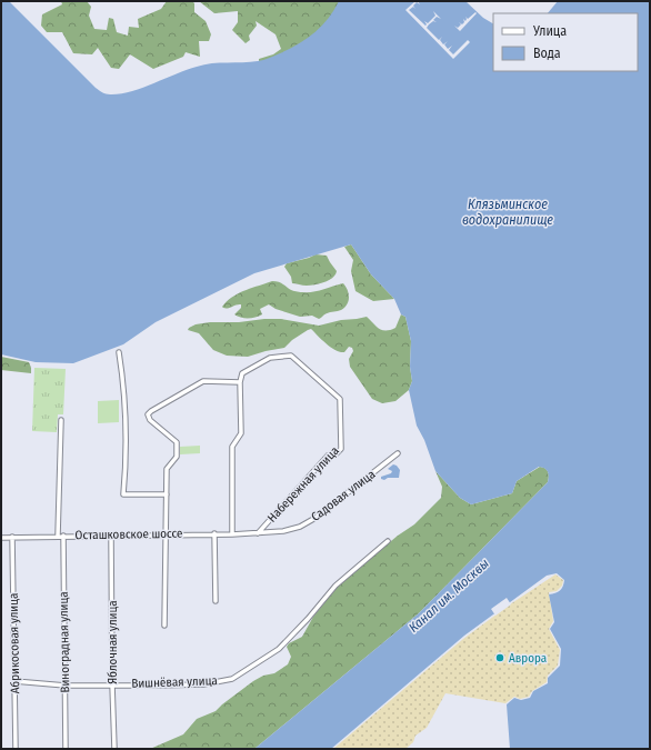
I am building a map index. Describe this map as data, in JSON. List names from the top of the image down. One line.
{"streets":{"street":["Набережная улица","Садовая улица","Осташковское шоссе","Виноградная улица","Яблочная улица","Абрикосовая улица","Вишнёвая улица"]},"crossings":[["Набережная улица","Садовая улица"],["Набережная улица","Осташковское шоссе"],["Садовая улица","Осташковское шоссе"],["Осташковское шоссе","Виноградная улица"],["Осташковское шоссе","Яблочная улица"],["Осташковское шоссе","Абрикосовая улица"],["Виноградная улица","Вишнёвая улица"],["Яблочная улица","Вишнёвая улица"],["Абрикосовая улица","Вишнёвая улица"]],"water":["Клязьминское водохранилище","Канал им. Москвы"],"places":["Аврора"],"legend":["Улица","Вода"]}
